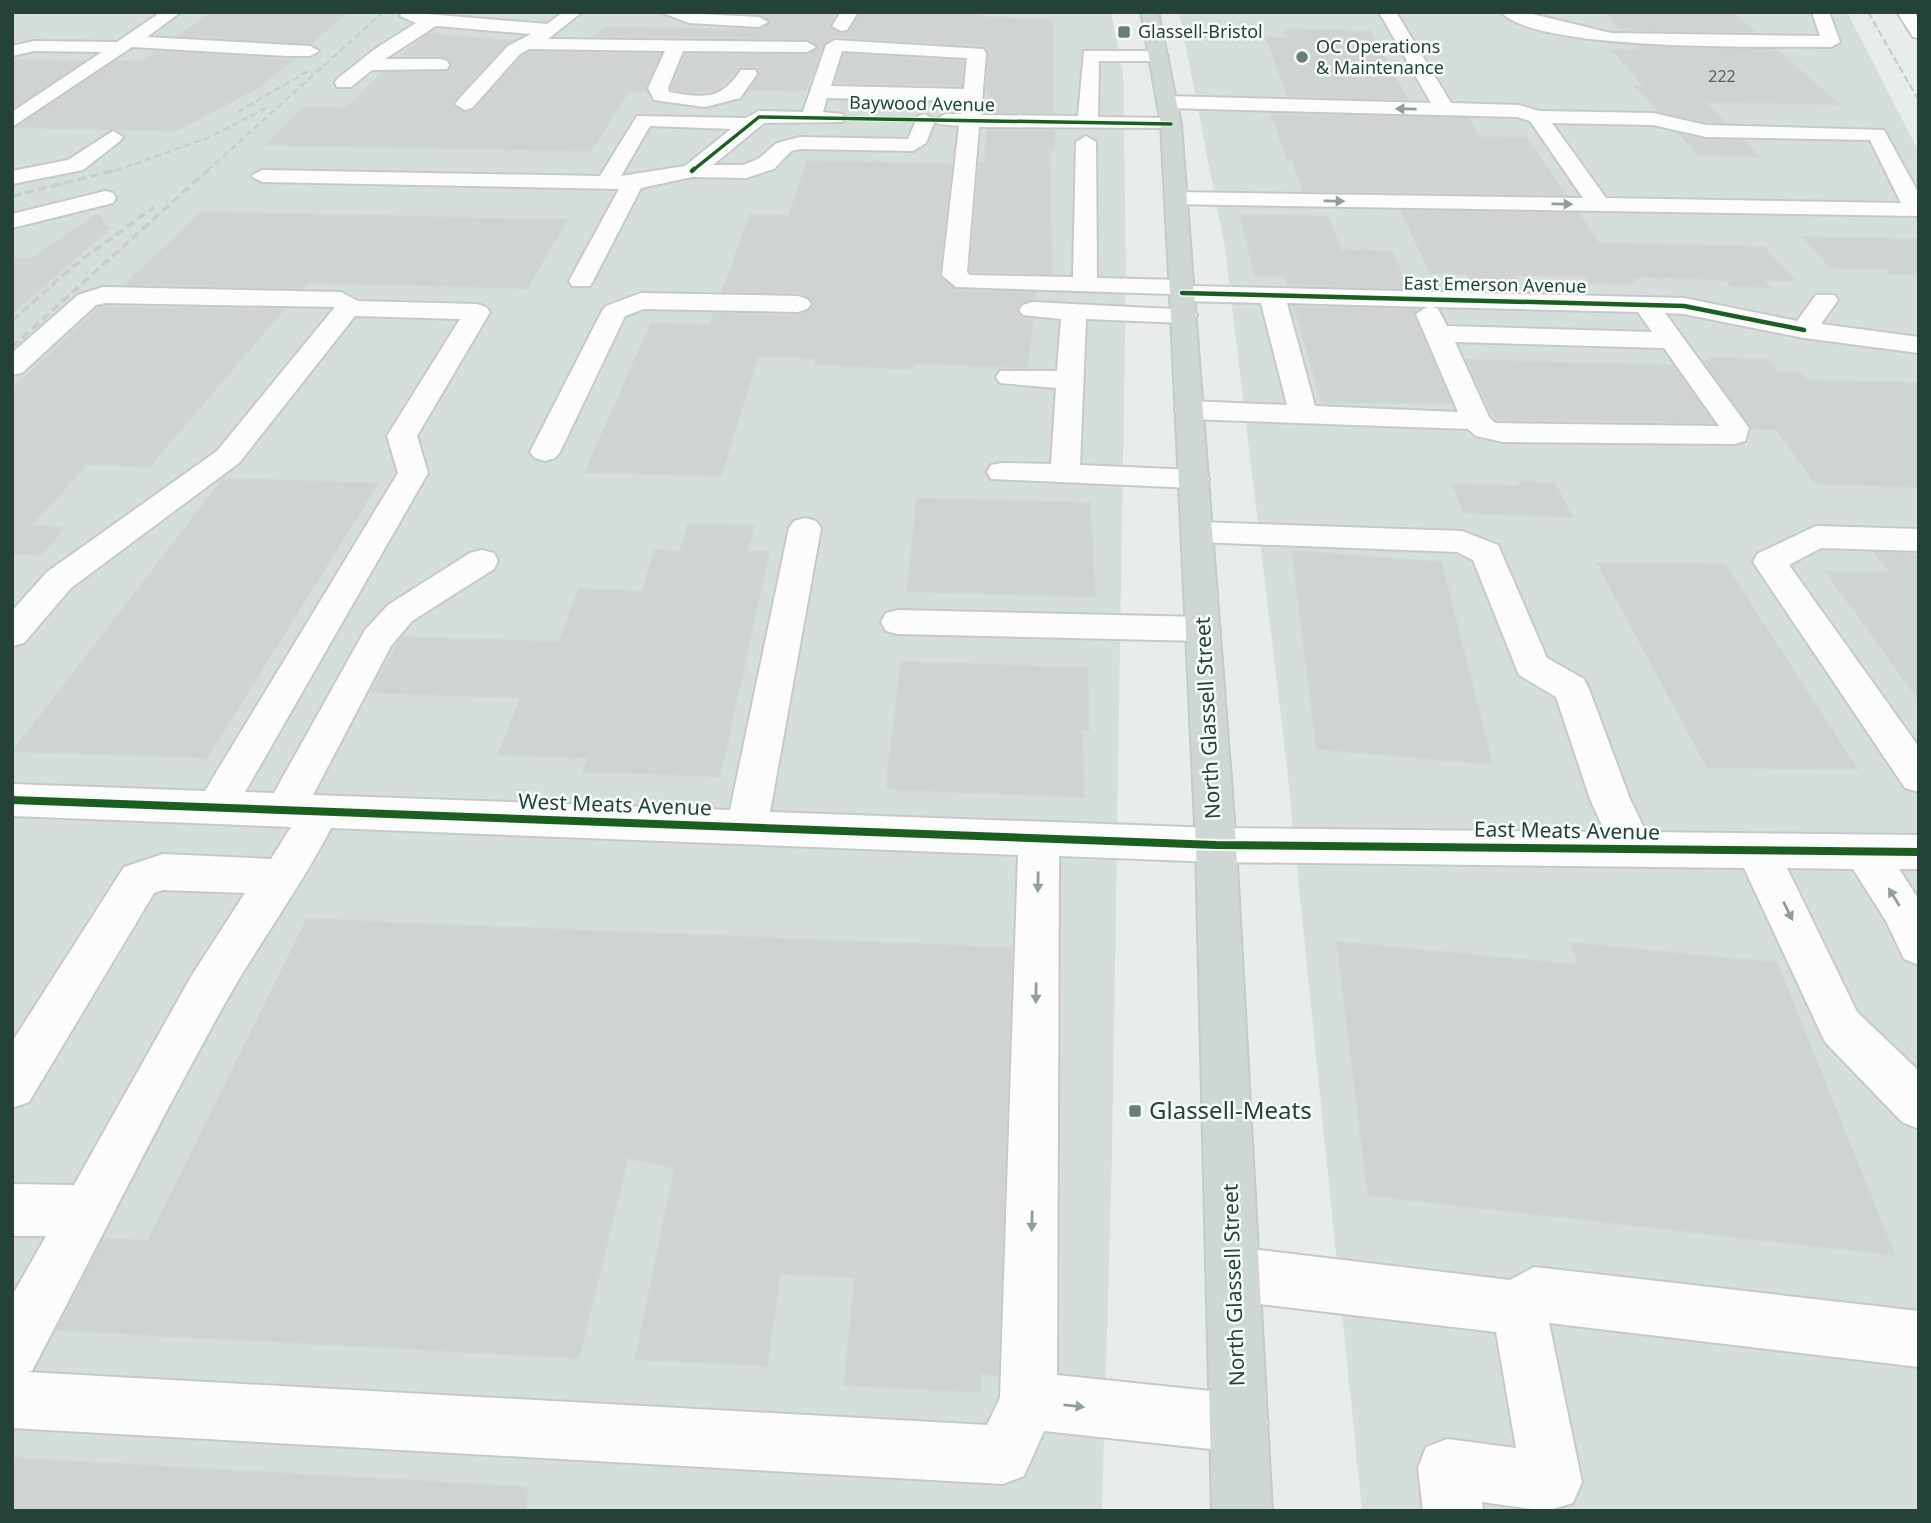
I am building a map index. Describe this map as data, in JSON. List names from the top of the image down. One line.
{"streets":{"main road":["North Glassell Street"],"street":["Baywood Avenue","East Emerson Avenue","West Meats Avenue","East Meats Avenue"]},"crossings":[["Baywood Avenue","North Glassell Street"],["East Emerson Avenue","North Glassell Street"],["North Glassell Street","West Meats Avenue"],["North Glassell Street","East Meats Avenue"],["West Meats Avenue","East Meats Avenue"]],"places":{"transit":["Glassell-Bristol","Glassell-Meats"],"other":["OC Operations & Maintenance"]},"house_numbers":["222"]}
